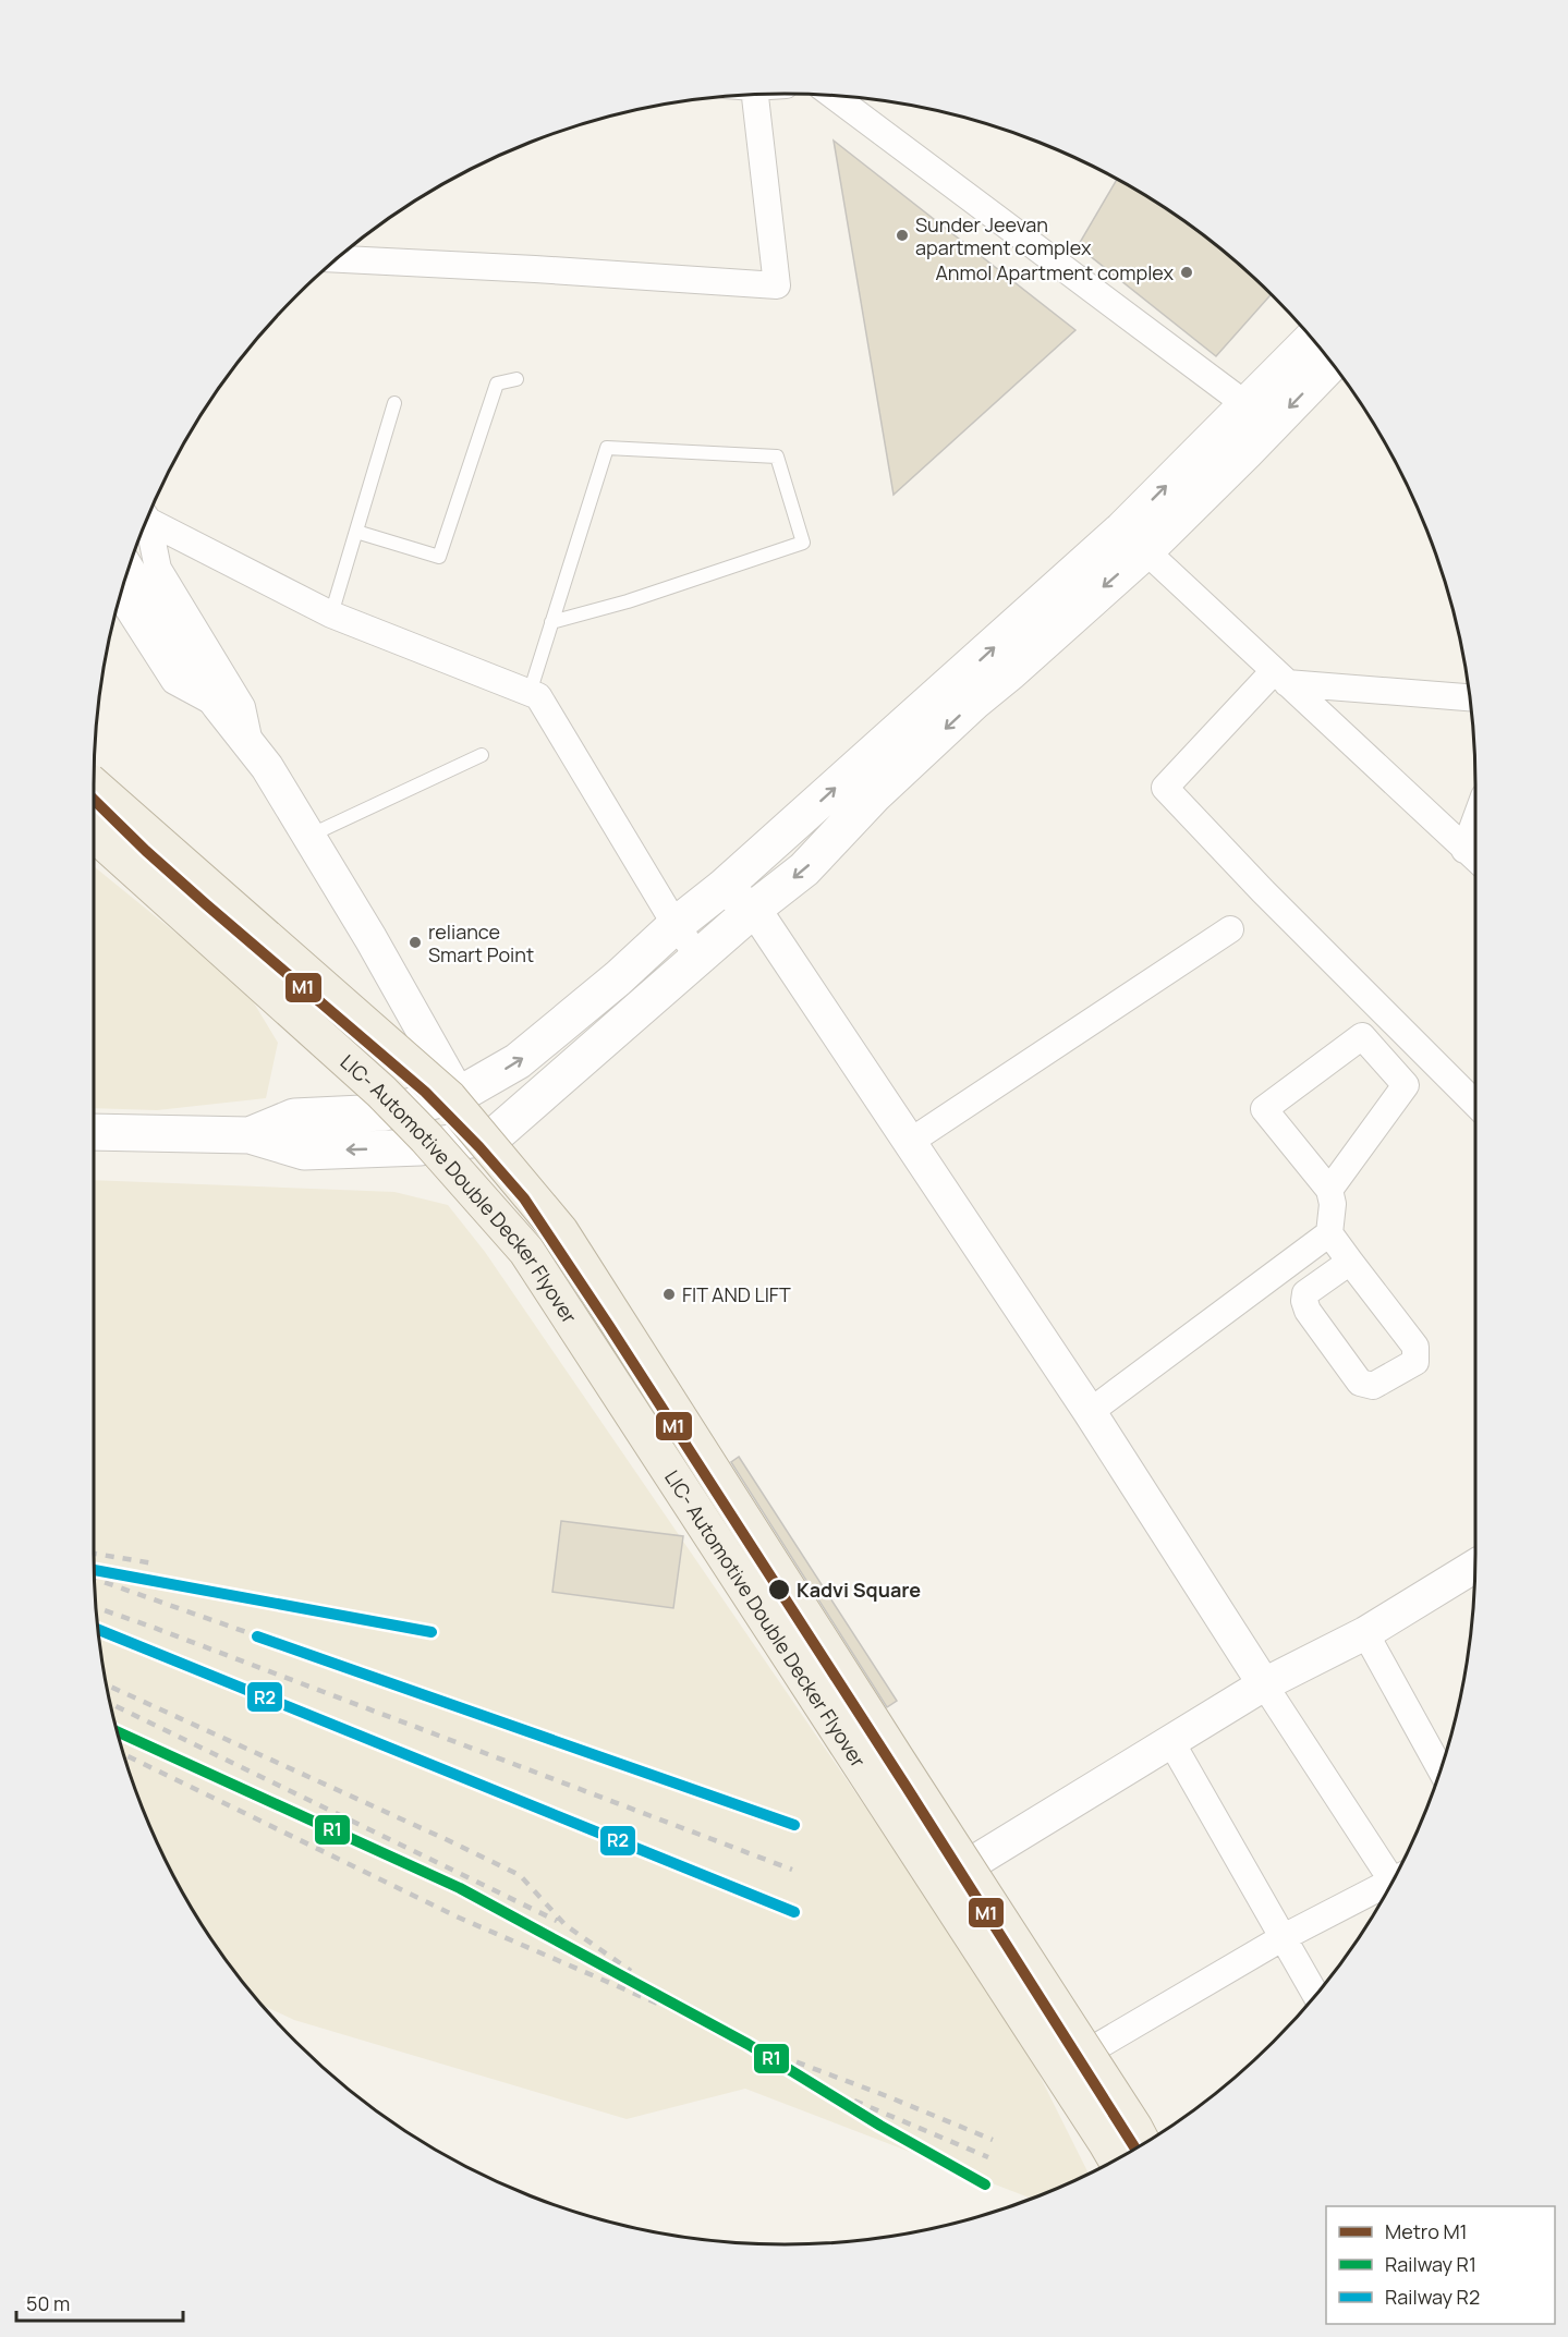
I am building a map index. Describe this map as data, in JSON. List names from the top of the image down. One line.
{"streets":{"main road":["LIC- Automotive Double Decker Flyover"]},"places":["Sunder Jeevan apartment complex","Anmol Apartment complex","reliance Smart Point","FIT AND LIFT","Kadvi Square"],"lines":["metro line M1","rail line R2","rail line R1"],"legend":["Metro M1","Railway R1","Railway R2"],"scale_bar":"50 m"}
